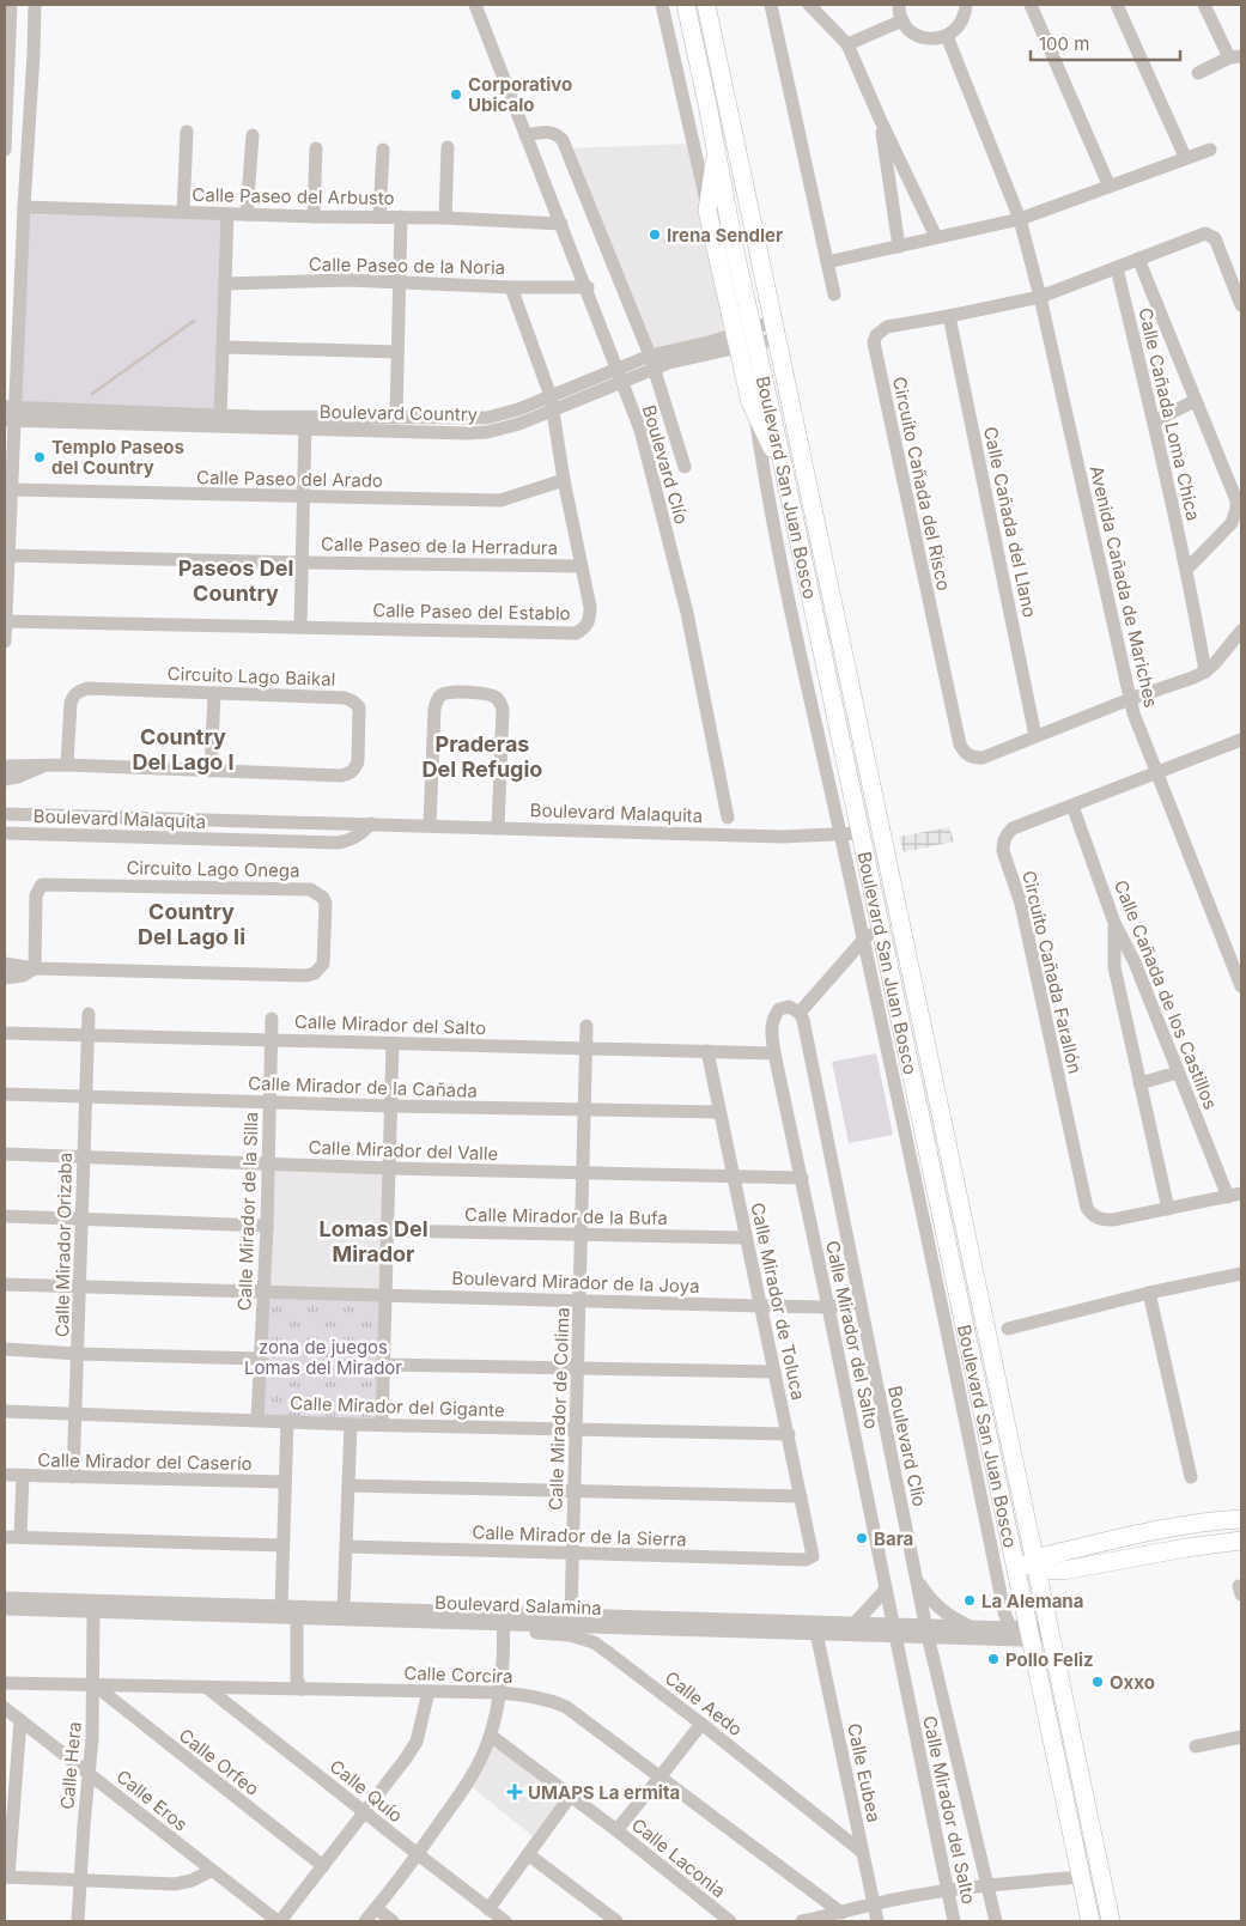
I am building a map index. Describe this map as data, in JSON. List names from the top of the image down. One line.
{"streets":{"main road":["Boulevard San Juan Bosco"],"street":["Calle Paseo del Arbusto","Calle Paseo de la Noria","Boulevard Country","Calle Cañada Loma Chica","Boulevard Clío","Calle Paseo del Arado","Circuito Cañada del Risco","Calle Cañada del Llano","Calle Paseo de la Herradura","Avenida Cañada de Mariches","Calle Paseo del Establo","Circuito Lago Baikal","Boulevard Malaquita","Circuito Lago Onega","Circuito Cañada Farallón","Calle Cañada de los Castillos","Calle Mirador del Salto","Calle Mirador de la Cañada","Calle Mirador del Valle","Calle Mirador de la Silla","Calle Mirador de la Bufa","Calle Mirador Orizaba","Boulevard Mirador de la Joya","Calle Mirador de Toluca","Calle Mirador del Gigante","Calle Mirador de Colima","Calle Mirador del Caserío","Calle Mirador de la Sierra","Boulevard Salamina","Calle Corcira","Calle Aedo","Calle Orfeo","Calle Hera","Calle Eubea","Calle Quío","Calle Eros","Calle Laconia"]},"crossings":[["Calle Paseo del Arbusto","Boulevard Clío"],["Calle Paseo de la Noria","Boulevard Clío"],["Calle Paseo de la Noria","Calle Paseo del Establo"],["Boulevard Country","Boulevard Clío"],["Boulevard Country","Boulevard San Juan Bosco"],["Boulevard Country","Calle Paseo del Establo"],["Calle Cañada Loma Chica","Circuito Cañada del Risco"],["Boulevard Clío","Calle Mirador del Salto"],["Boulevard Clío","Boulevard Mirador de la Joya"],["Boulevard Clío","Boulevard Salamina"],["Calle Paseo del Arado","Calle Paseo del Establo"],["Circuito Cañada del Risco","Calle Cañada del Llano"],["Circuito Cañada del Risco","Avenida Cañada de Mariches"],["Boulevard San Juan Bosco","Boulevard Malaquita"],["Boulevard San Juan Bosco","Boulevard Salamina"],["Calle Paseo de la Herradura","Calle Paseo del Establo"],["Avenida Cañada de Mariches","Circuito Cañada Farallón"],["Circuito Cañada Farallón","Calle Cañada de los Castillos"],["Calle Mirador del Salto","Calle Mirador del Valle"],["Calle Mirador del Salto","Calle Mirador de la Silla"],["Calle Mirador del Salto","Calle Mirador Orizaba"],["Calle Mirador del Salto","Boulevard Mirador de la Joya"],["Calle Mirador del Salto","Calle Mirador de Toluca"],["Calle Mirador del Salto","Calle Mirador de Colima"],["Calle Mirador del Salto","Boulevard Salamina"],["Calle Mirador de la Cañada","Calle Mirador de la Silla"],["Calle Mirador de la Cañada","Calle Mirador Orizaba"],["Calle Mirador de la Cañada","Calle Mirador de Toluca"],["Calle Mirador de la Cañada","Calle Mirador de Colima"],["Calle Mirador del Valle","Calle Mirador de la Silla"],["Calle Mirador del Valle","Calle Mirador Orizaba"],["Calle Mirador del Valle","Calle Mirador de Toluca"],["Calle Mirador del Valle","Calle Mirador de Colima"],["Calle Mirador de la Silla","Boulevard Mirador de la Joya"],["Calle Mirador de la Silla","Calle Mirador del Gigante"],["Calle Mirador de la Bufa","Calle Mirador de Toluca"],["Calle Mirador de la Bufa","Calle Mirador de Colima"],["Calle Mirador Orizaba","Boulevard Mirador de la Joya"],["Calle Mirador Orizaba","Calle Mirador del Gigante"],["Calle Mirador Orizaba","Calle Mirador del Caserío"],["Boulevard Mirador de la Joya","Calle Mirador de Toluca"],["Boulevard Mirador de la Joya","Calle Mirador de Colima"],["Calle Mirador de Toluca","Calle Mirador del Gigante"],["Calle Mirador de Toluca","Calle Mirador de la Sierra"],["Calle Mirador del Gigante","Calle Mirador de Colima"],["Calle Mirador de Colima","Calle Mirador de la Sierra"],["Calle Mirador de Colima","Boulevard Salamina"],["Boulevard Salamina","Calle Aedo"],["Boulevard Salamina","Calle Hera"],["Boulevard Salamina","Calle Eubea"],["Calle Corcira","Calle Orfeo"],["Calle Corcira","Calle Hera"],["Calle Corcira","Calle Quío"],["Calle Aedo","Calle Eubea"],["Calle Orfeo","Calle Hera"],["Calle Hera","Calle Eros"]],"districts":["Paseos Del Country","Country Del Lago I","Praderas Del Refugio","Country Del Lago Ii","Lomas Del Mirador"],"parks":["zona de juegos Lomas del Mirador"],"places":{"other":["Corporativo Ubicalo","Irena Sendler","Templo Paseos del Country","Bara","La Alemana","Pollo Feliz","Oxxo"],"health":["UMAPS La ermita"]},"scale_bar":"100 m"}
